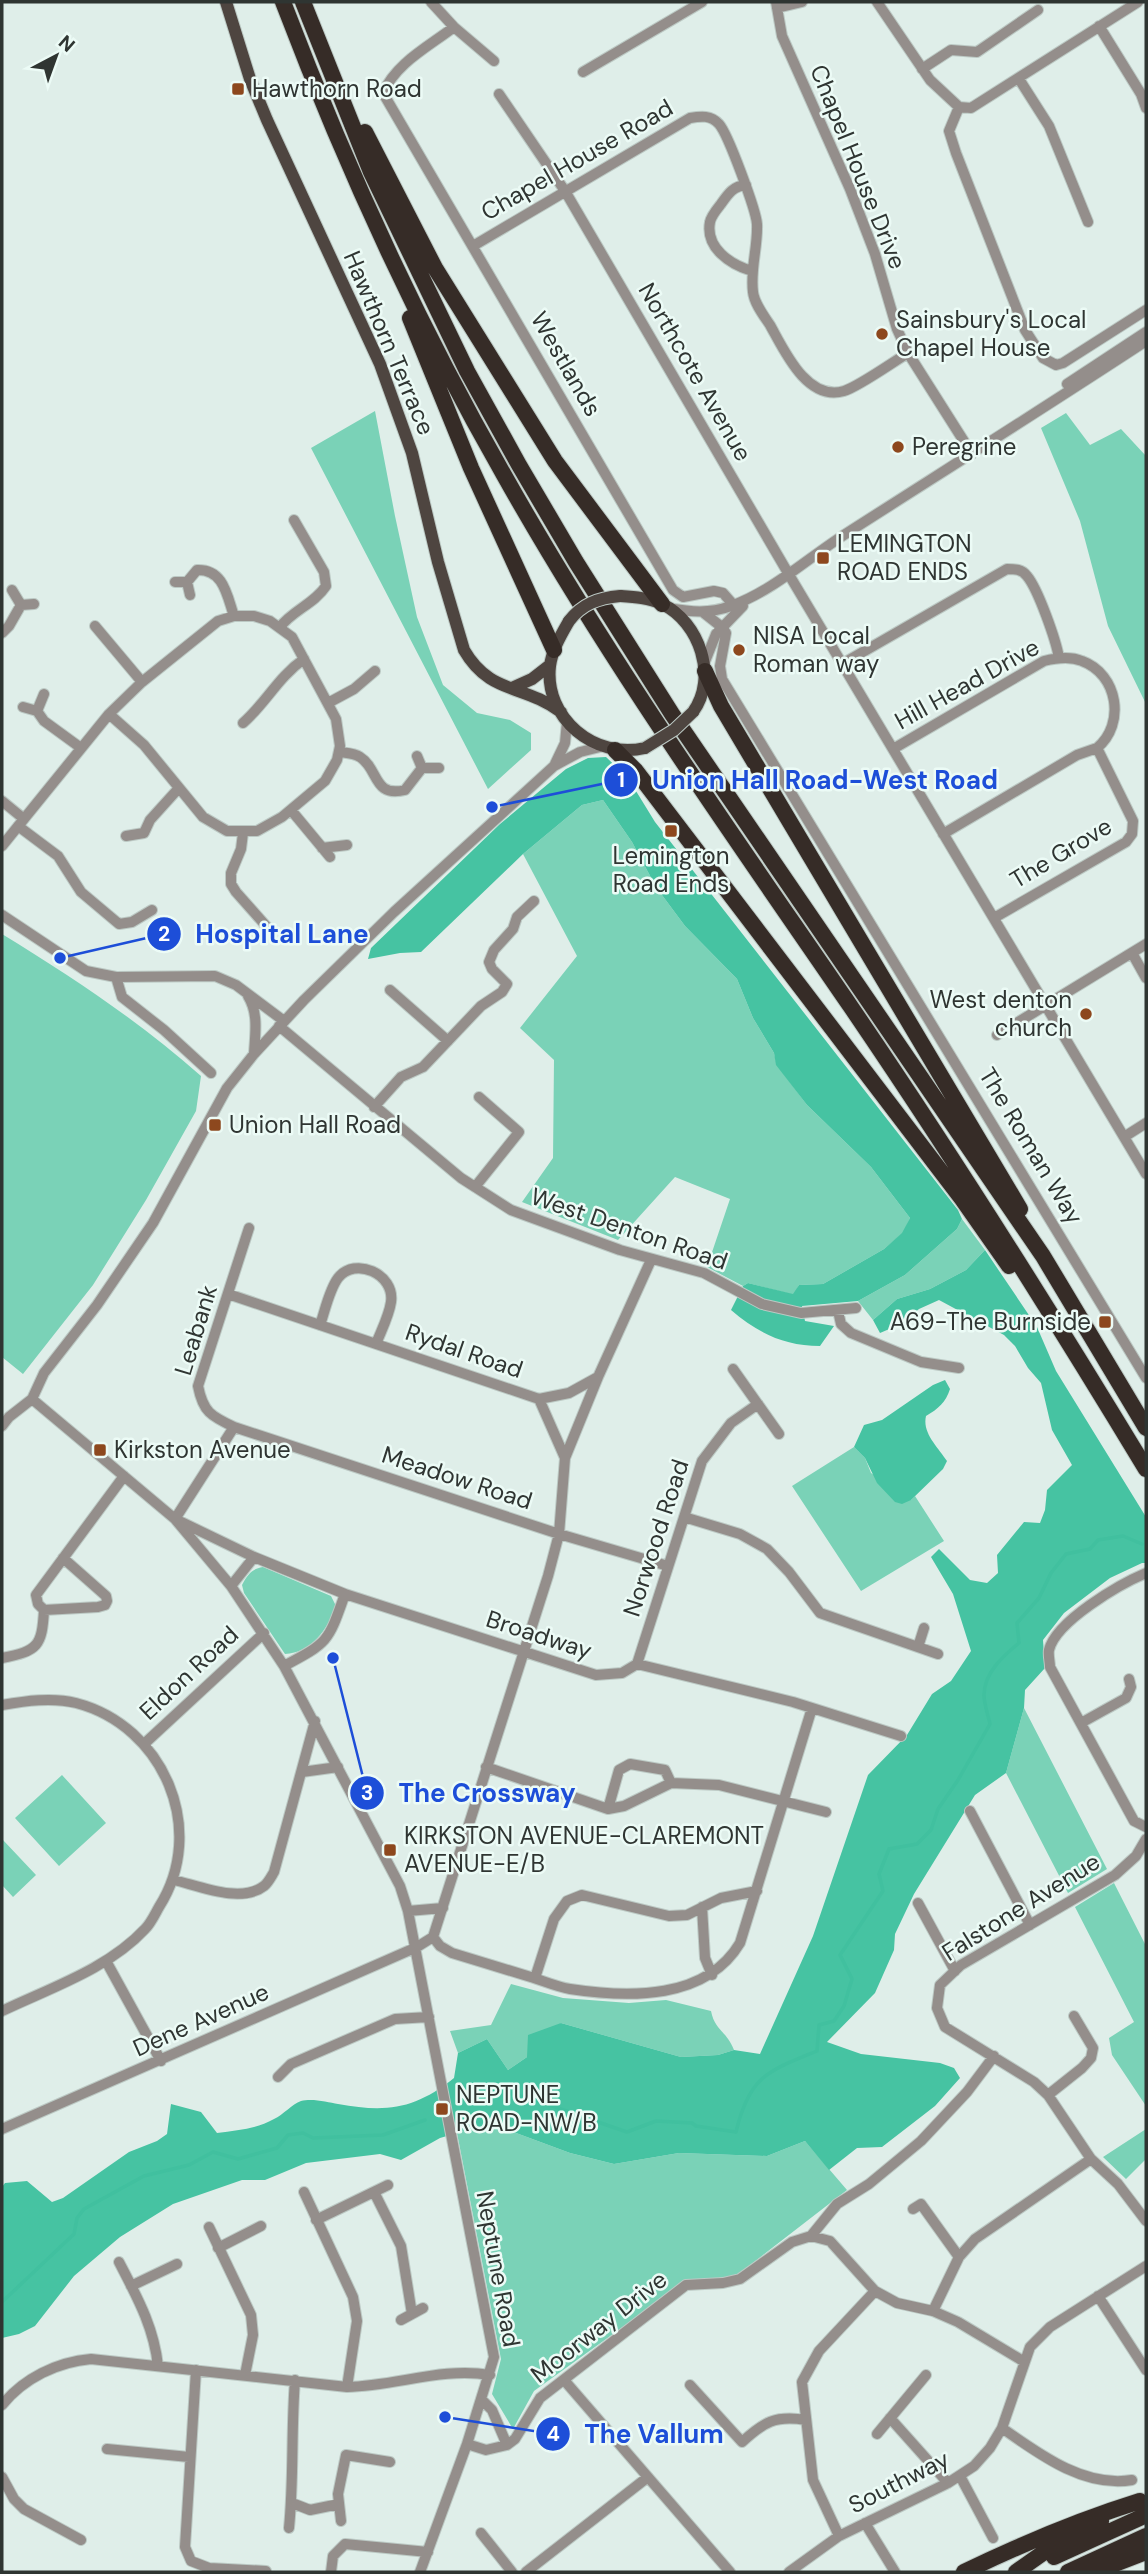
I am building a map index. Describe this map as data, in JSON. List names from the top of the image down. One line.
{"streets":{"main road":["Hawthorn Terrace"],"street":["Chapel House Road","Chapel House Drive","Westlands","Northcote Avenue","Hill Head Drive","The Grove","The Roman Way","West Denton Road","Leabank","Rydal Road","Meadow Road","Norwood Road","Broadway","Eldon Road","Falstone Avenue","Dene Avenue","Neptune Road","Moorway Drive","Southway"]},"crossings":[["Chapel House Road","Chapel House Drive"],["Chapel House Road","Westlands"],["Chapel House Road","Northcote Avenue"],["Northcote Avenue","Hill Head Drive"],["Northcote Avenue","The Grove"],["Hill Head Drive","The Grove"],["Leabank","Rydal Road"],["Leabank","Meadow Road"],["Meadow Road","Norwood Road"],["Norwood Road","Broadway"],["Dene Avenue","Neptune Road"]],"places":{"transit":["Hawthorn Road","LEMINGTON ROAD ENDS","Lemington Road Ends","Union Hall Road","A69-The Burnside","Kirkston Avenue","KIRKSTON AVENUE-CLAREMONT AVENUE-E/B","NEPTUNE ROAD-NW/B"],"other":["Sainsbury's Local Chapel House","Peregrine","NISA Local Roman way","Union Hall Road-West Road","Hospital Lane","West denton church","The Crossway","The Vallum"]},"north":"top right"}
